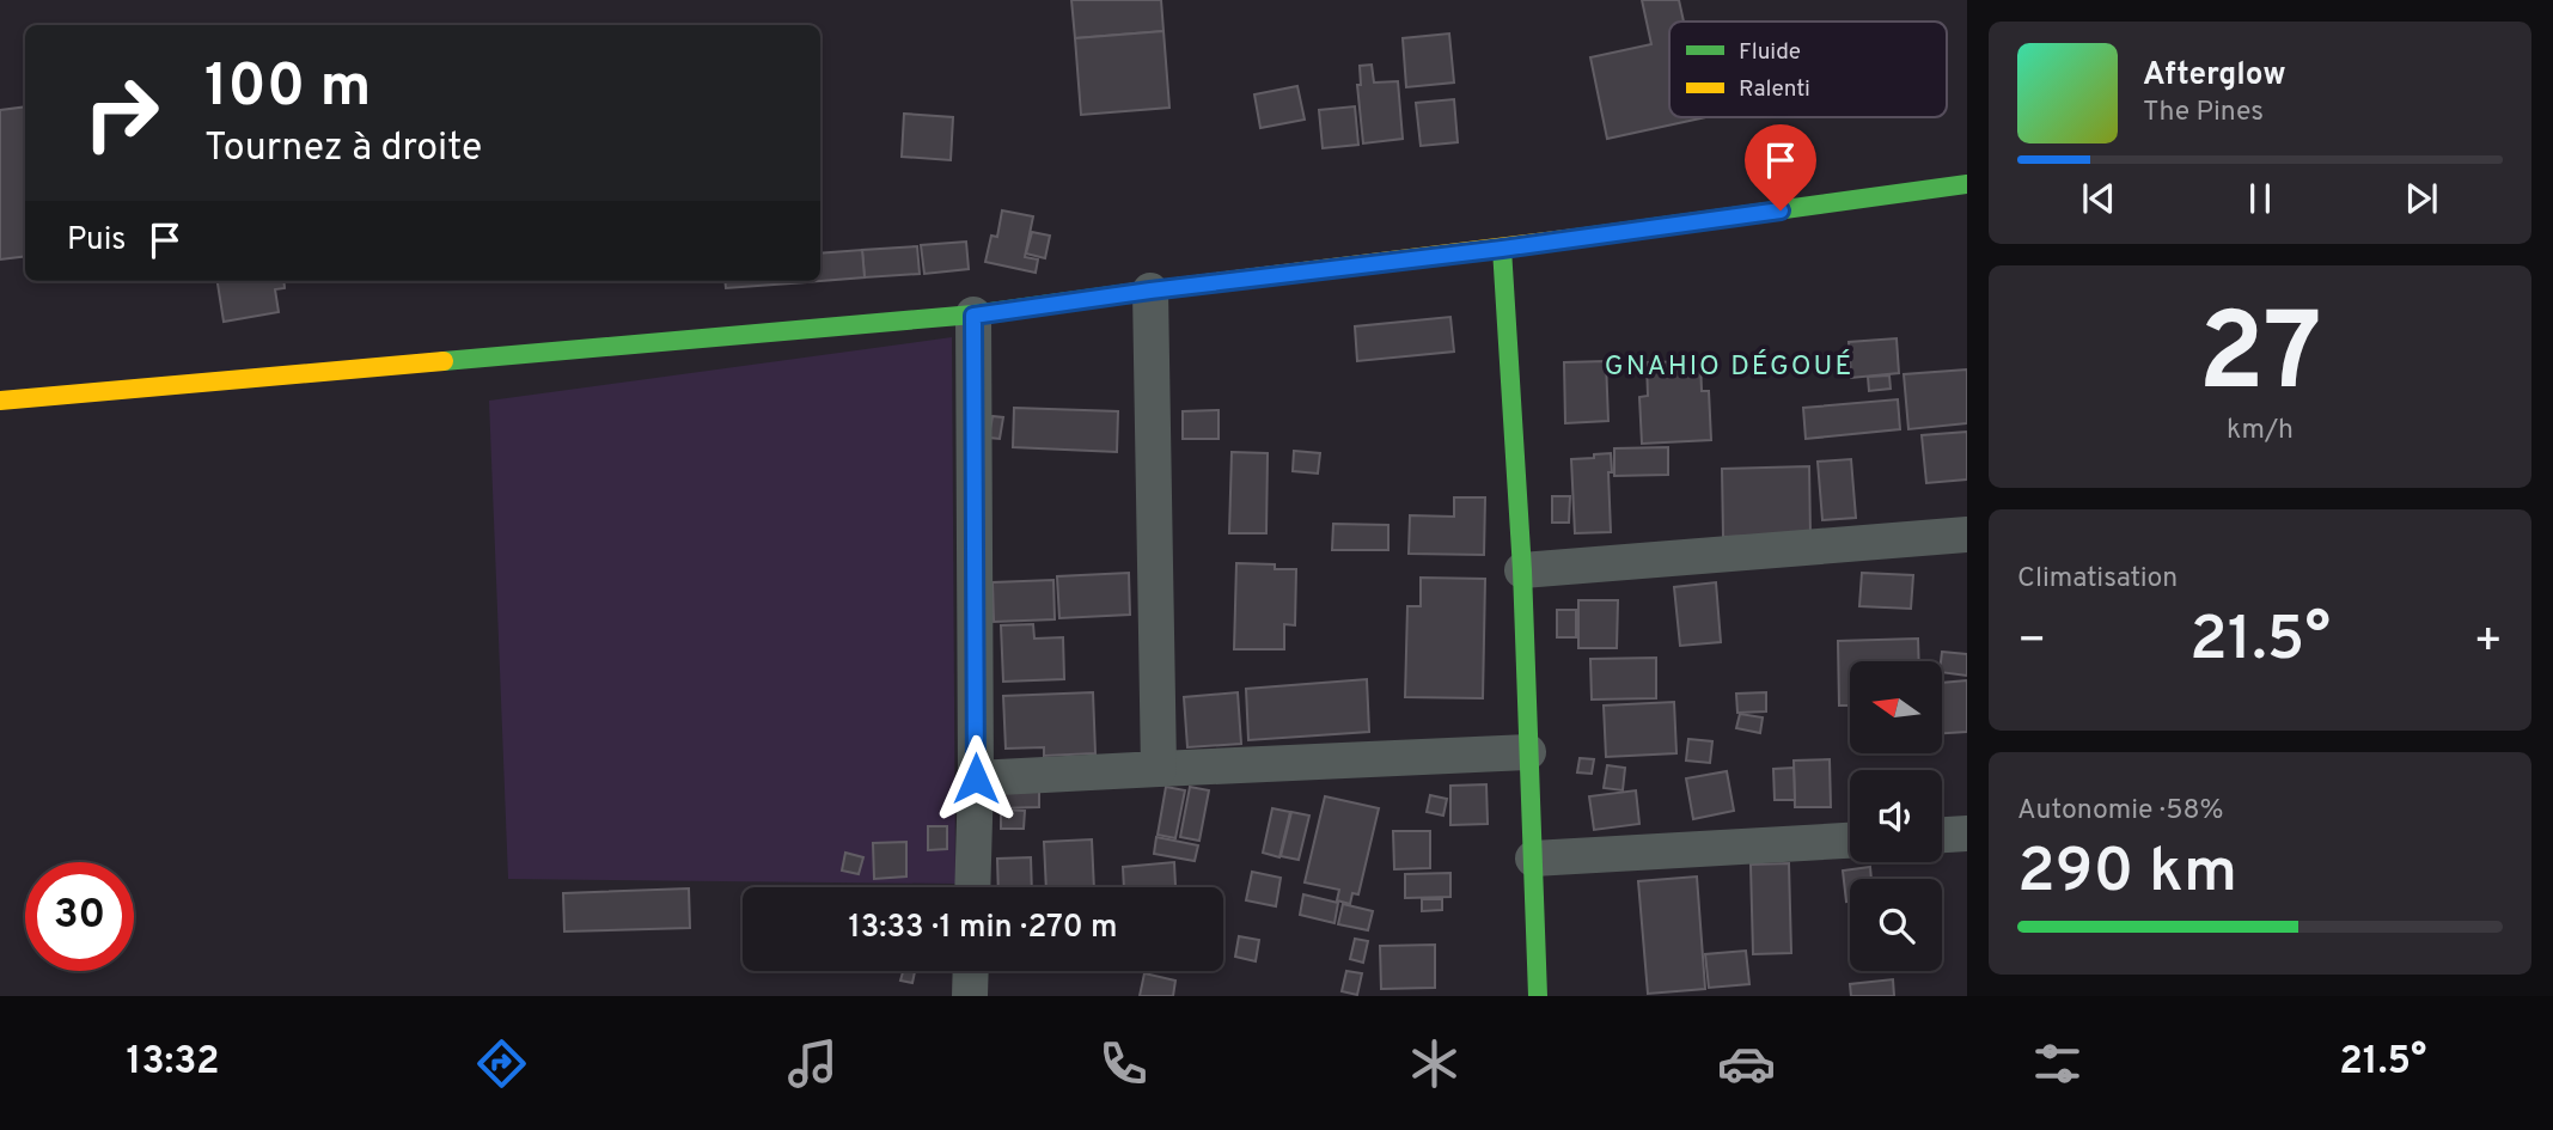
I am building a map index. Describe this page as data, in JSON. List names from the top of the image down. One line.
{"districts":["GNAHIO DÉGOUÉ"],"legend":["Fluide","Ralenti"],"north":"left","page":{"turn":["100 m","Tournez à droite"],"song":["Afterglow","The Pines"],"then":"Puis","tile":[["27","km/h"],"Climatisation",["Autonomie · 58%","290 km"]],"heat":["−","21.5°","+"],"limit":"30","trip":"13:33 · 1 min · 270 m","tabs":["13:32","21.5°"]}}
